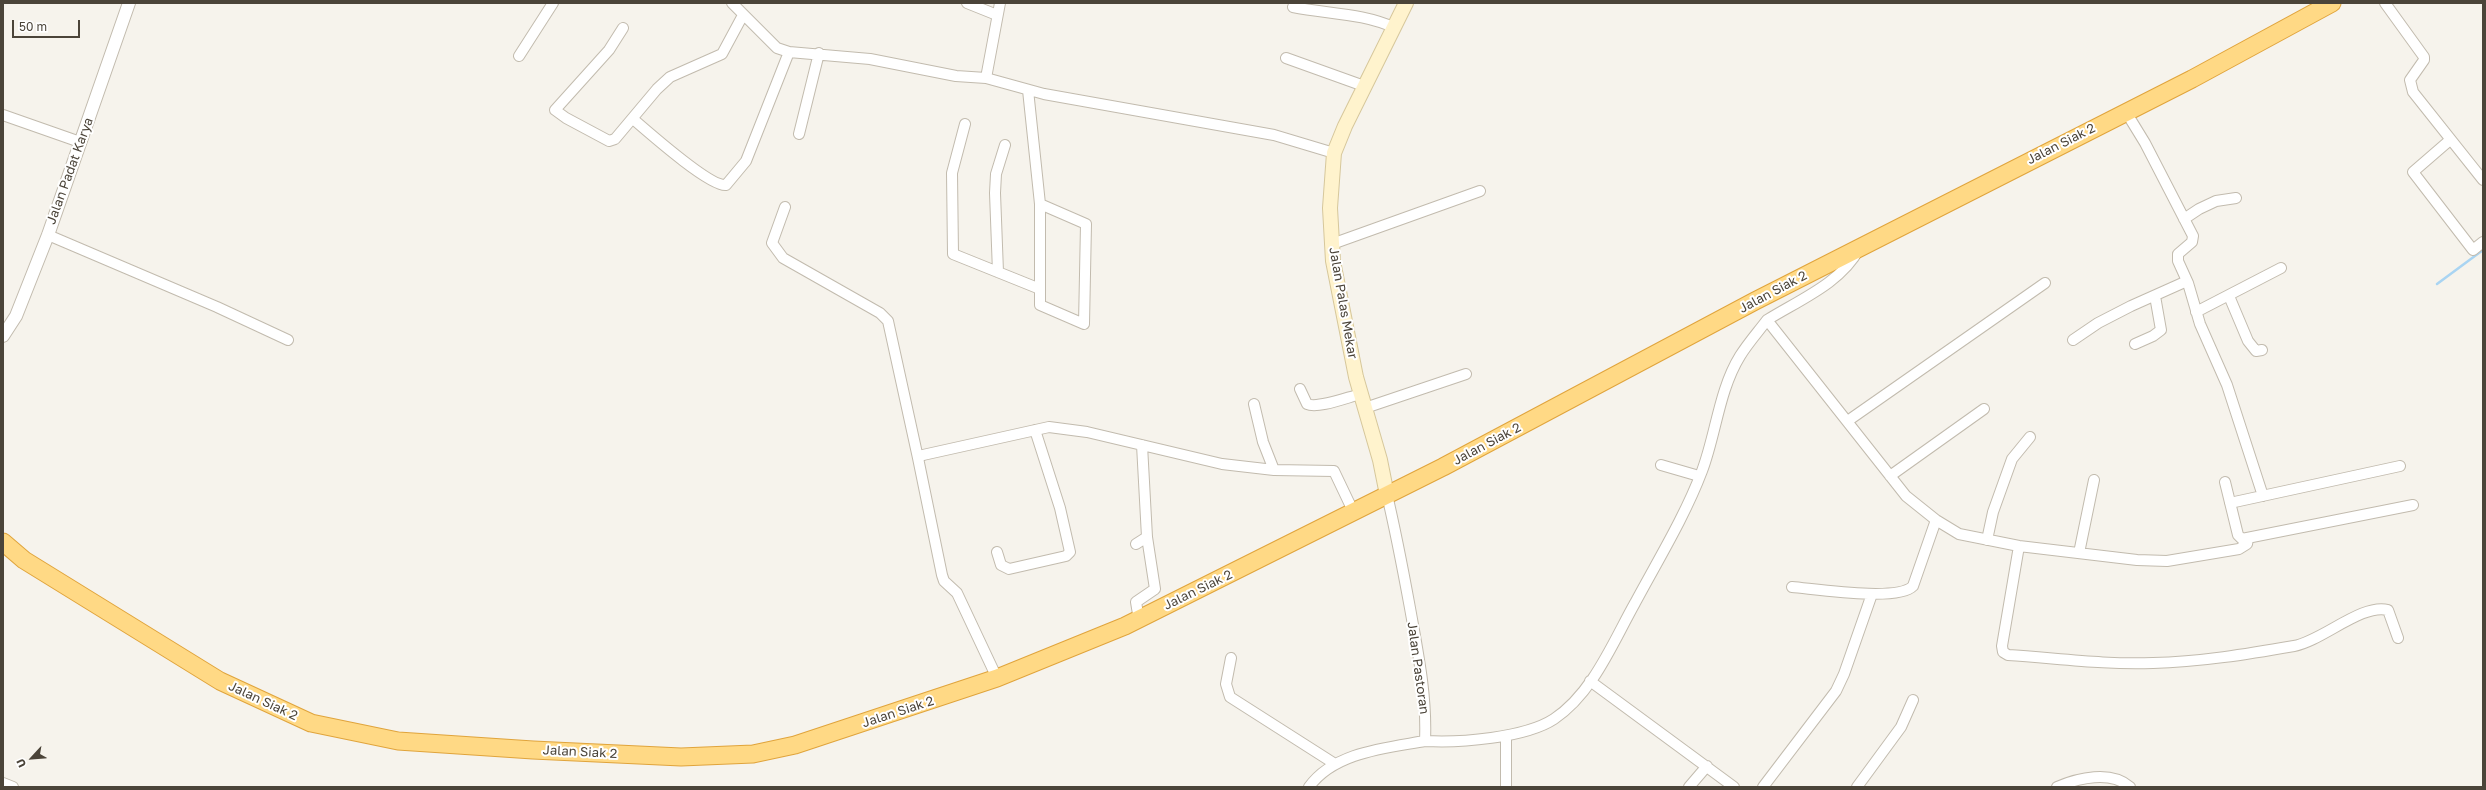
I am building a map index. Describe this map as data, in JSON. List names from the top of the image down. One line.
{"streets":{"highway":["Jalan Siak 2"],"main road":["Jalan Palas Mekar"],"street":["Jalan Padat Karya","Jalan Pastoran"]},"crossings":[["Jalan Siak 2","Jalan Palas Mekar"],["Jalan Siak 2","Jalan Pastoran"],["Jalan Palas Mekar","Jalan Pastoran"]],"scale_bar":"50 m","north":"bottom left"}
